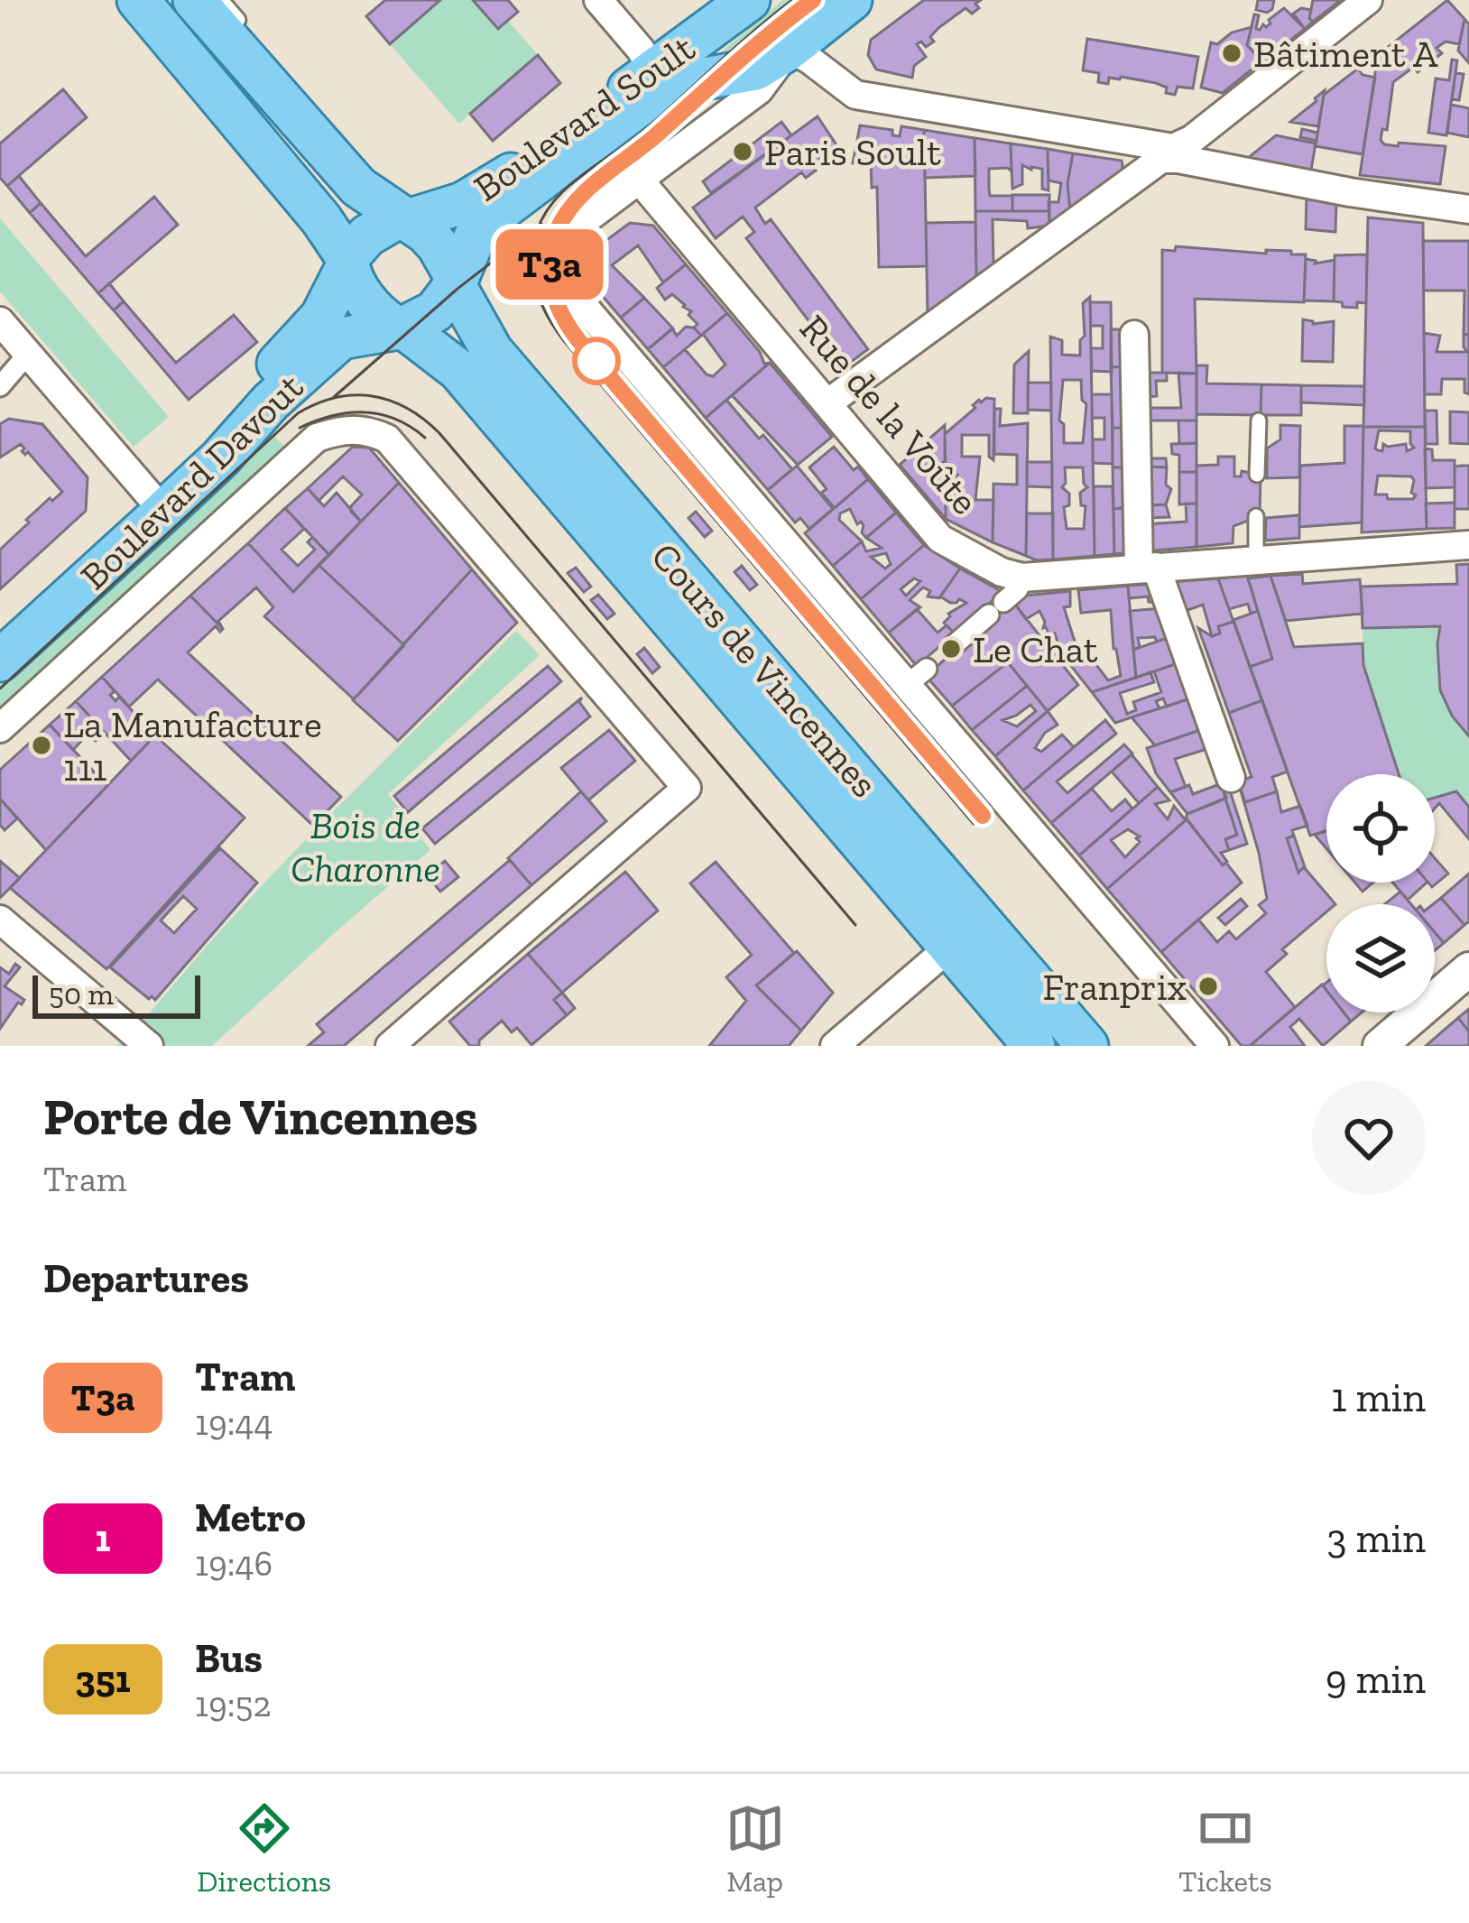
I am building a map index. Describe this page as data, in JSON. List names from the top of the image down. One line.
{"streets":{"main road":["Boulevard Soult","Boulevard Davout","Cours de Vincennes"],"street":["Rue de la Voûte"]},"crossings":[["Boulevard Soult","Rue de la Voûte"],["Boulevard Soult","Boulevard Davout"],["Boulevard Soult","Cours de Vincennes"],["Boulevard Davout","Cours de Vincennes"]],"parks":["Bois de Charonne"],"places":["Bâtiment A","Paris Soult","Le Chat","La Manufacture 111","Franprix"],"lines":["tram line T3a"],"scale_bar":"50 m","page":{"on_map":"T3a","scale":"50 m","heading":[["Porte de Vincennes","Tram"],"Departures"],"list":[{"mark":"T3a","name":"Tram","note":"19:44","value":"1 min"},{"mark":"1","name":"Metro","note":"19:46","value":"3 min"},{"mark":"351","name":"Bus","note":"19:52","value":"9 min"}],"tabs":["Directions","Map","Tickets"]}}
